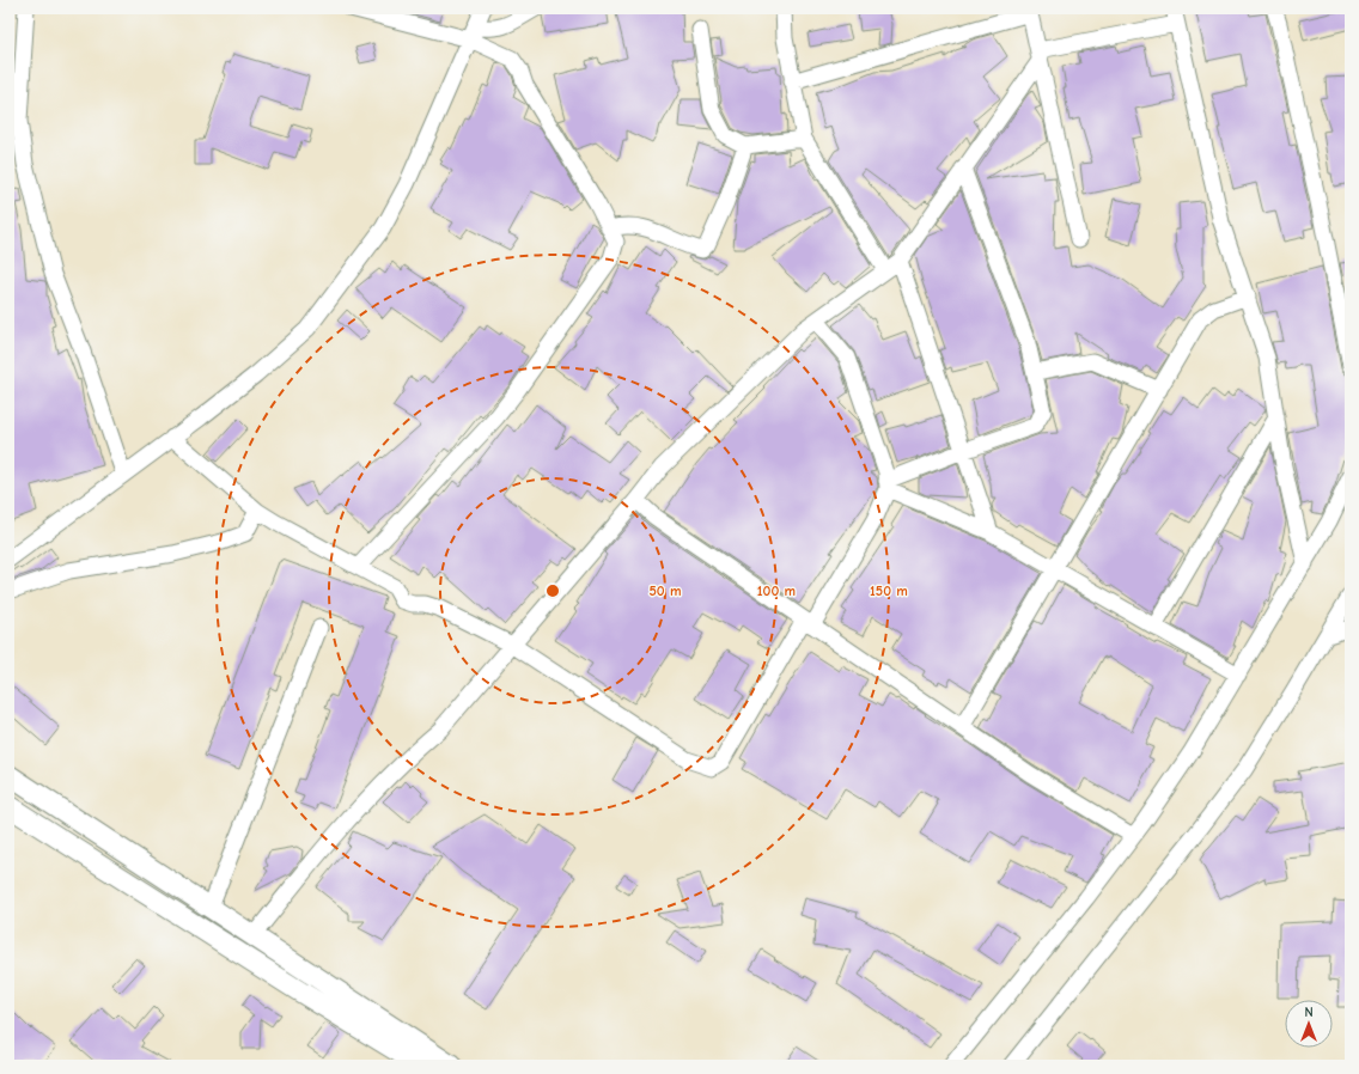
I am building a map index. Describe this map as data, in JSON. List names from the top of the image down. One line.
{"north":"top","rings":["50 m","100 m","150 m"]}
